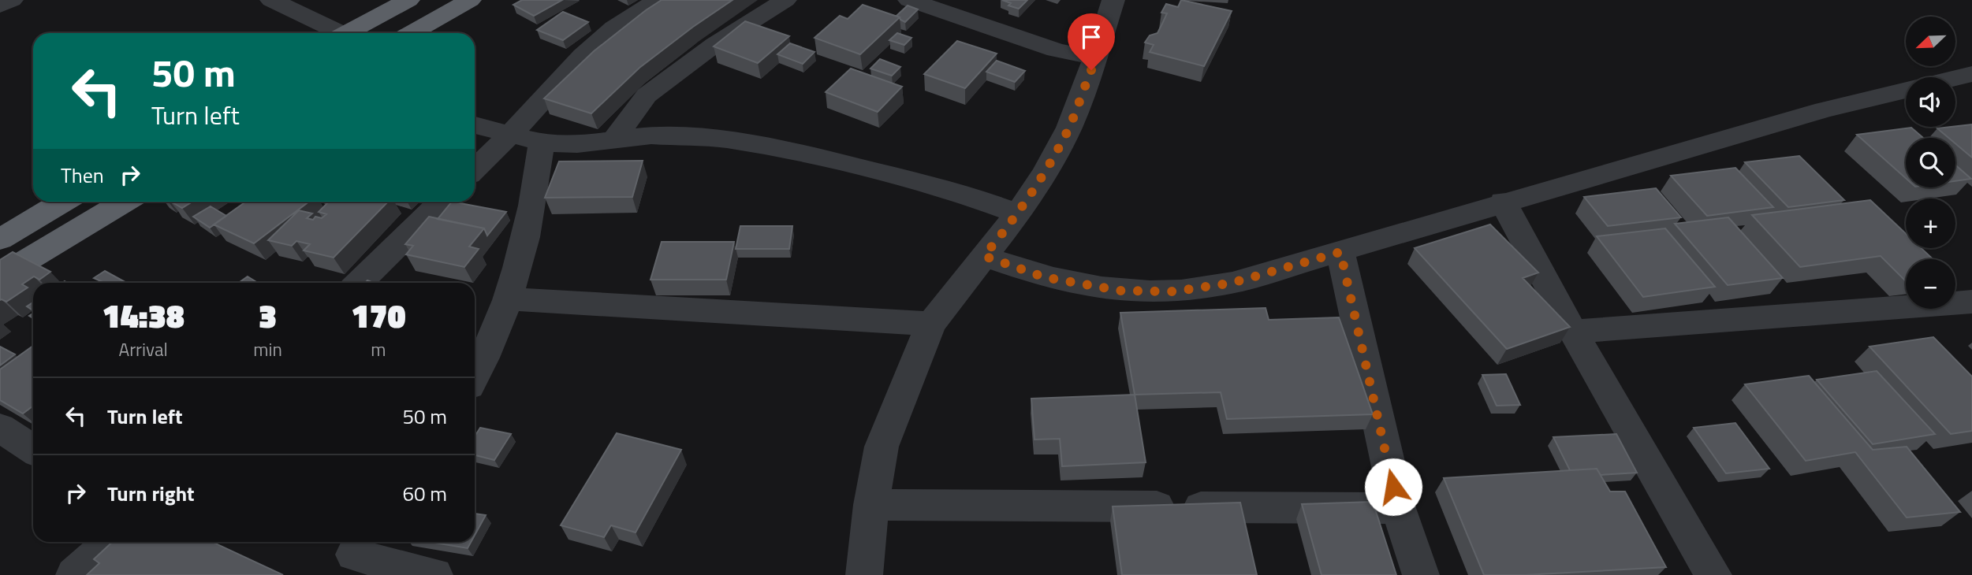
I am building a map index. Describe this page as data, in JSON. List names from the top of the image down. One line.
{"north":"bottom left","page":{"map_buttons":["+","−"],"turn":["50 m","Turn left"],"then":"Then","eta":["14:38","Arrival","3","min","170","m"],"list":[{"name":"Turn left","value":"50 m"},{"name":"Turn right","value":"60 m"}]}}
